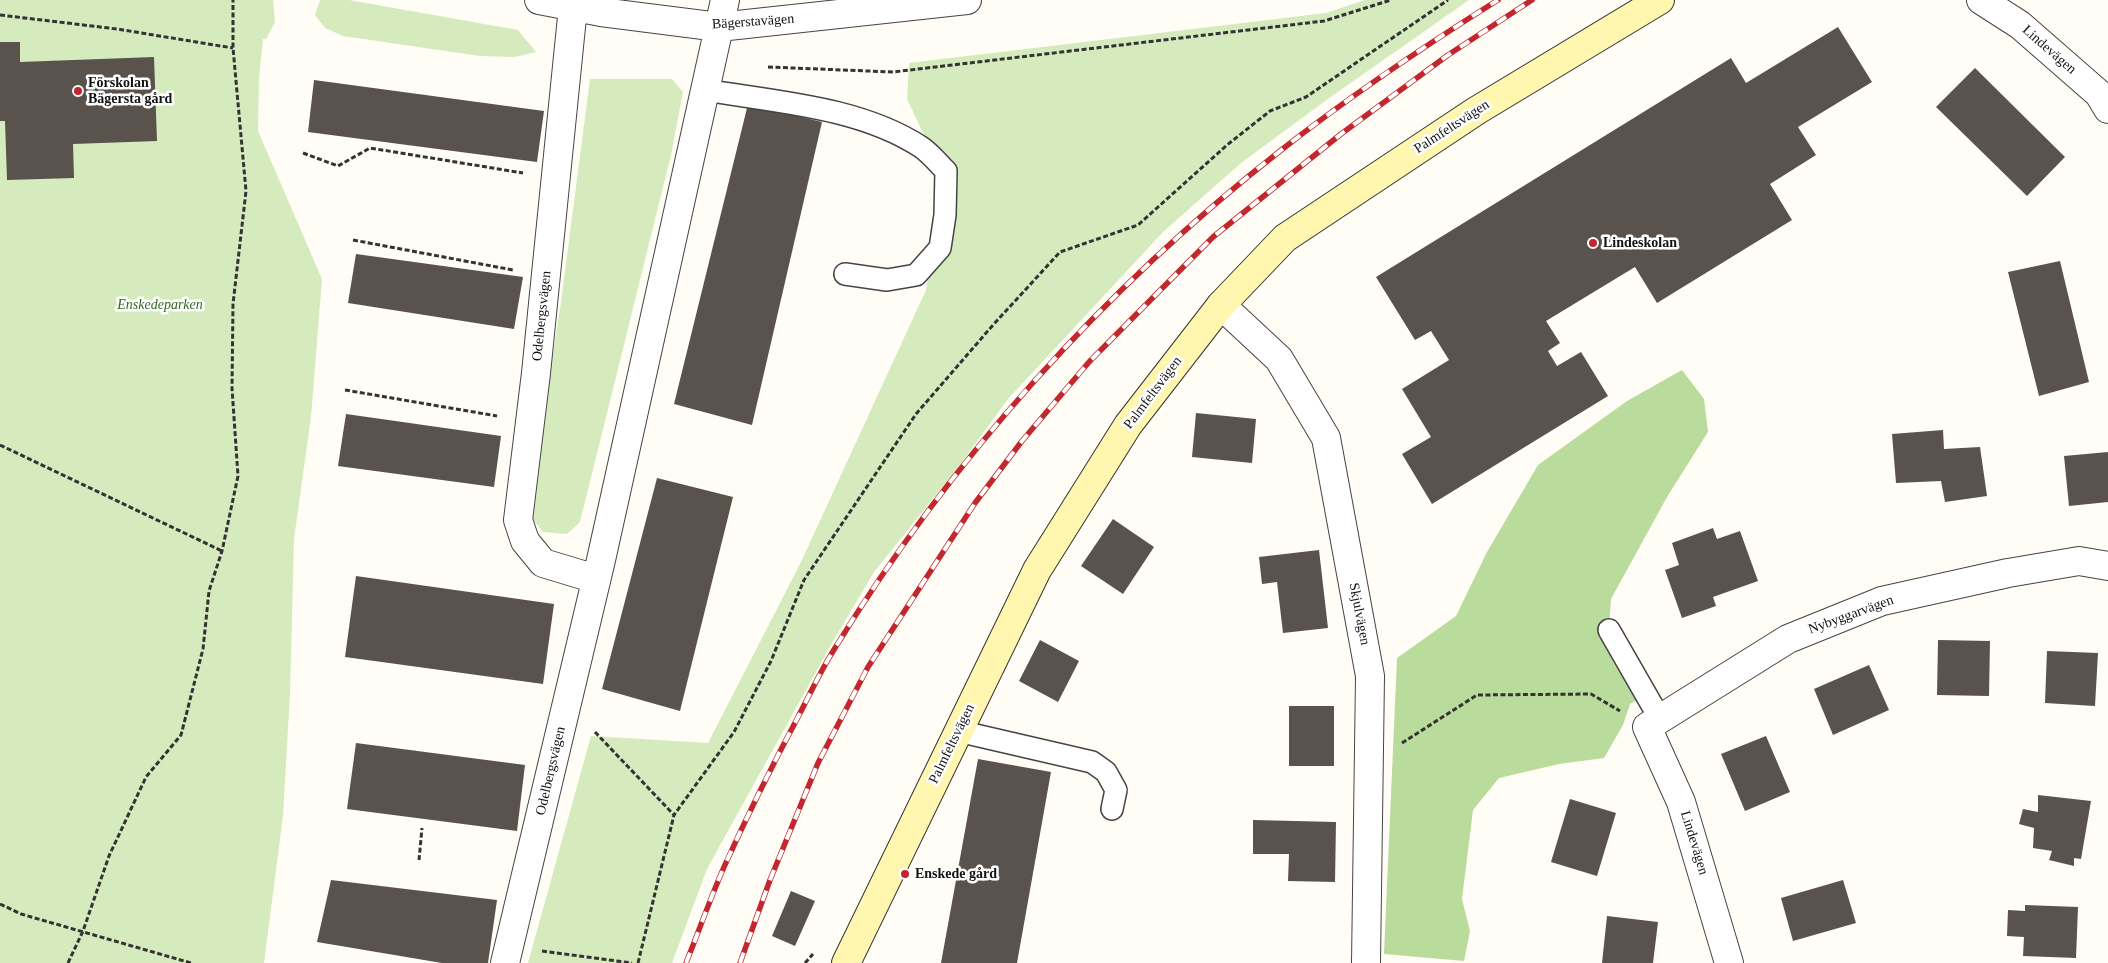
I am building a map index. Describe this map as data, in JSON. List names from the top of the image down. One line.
{"streets":{"street":["Bägerstavägen","Lindevägen","Palmfeltsvägen","Odelbergsvägen","Skjulvägen","Nybyggarvägen"]},"crossings":[["Bägerstavägen","Odelbergsvägen"],["Lindevägen","Nybyggarvägen"],["Palmfeltsvägen","Skjulvägen"]],"parks":["Enskedeparken"],"places":["Förskolan Bägersta gård","Lindeskolan","Enskede gård"]}
